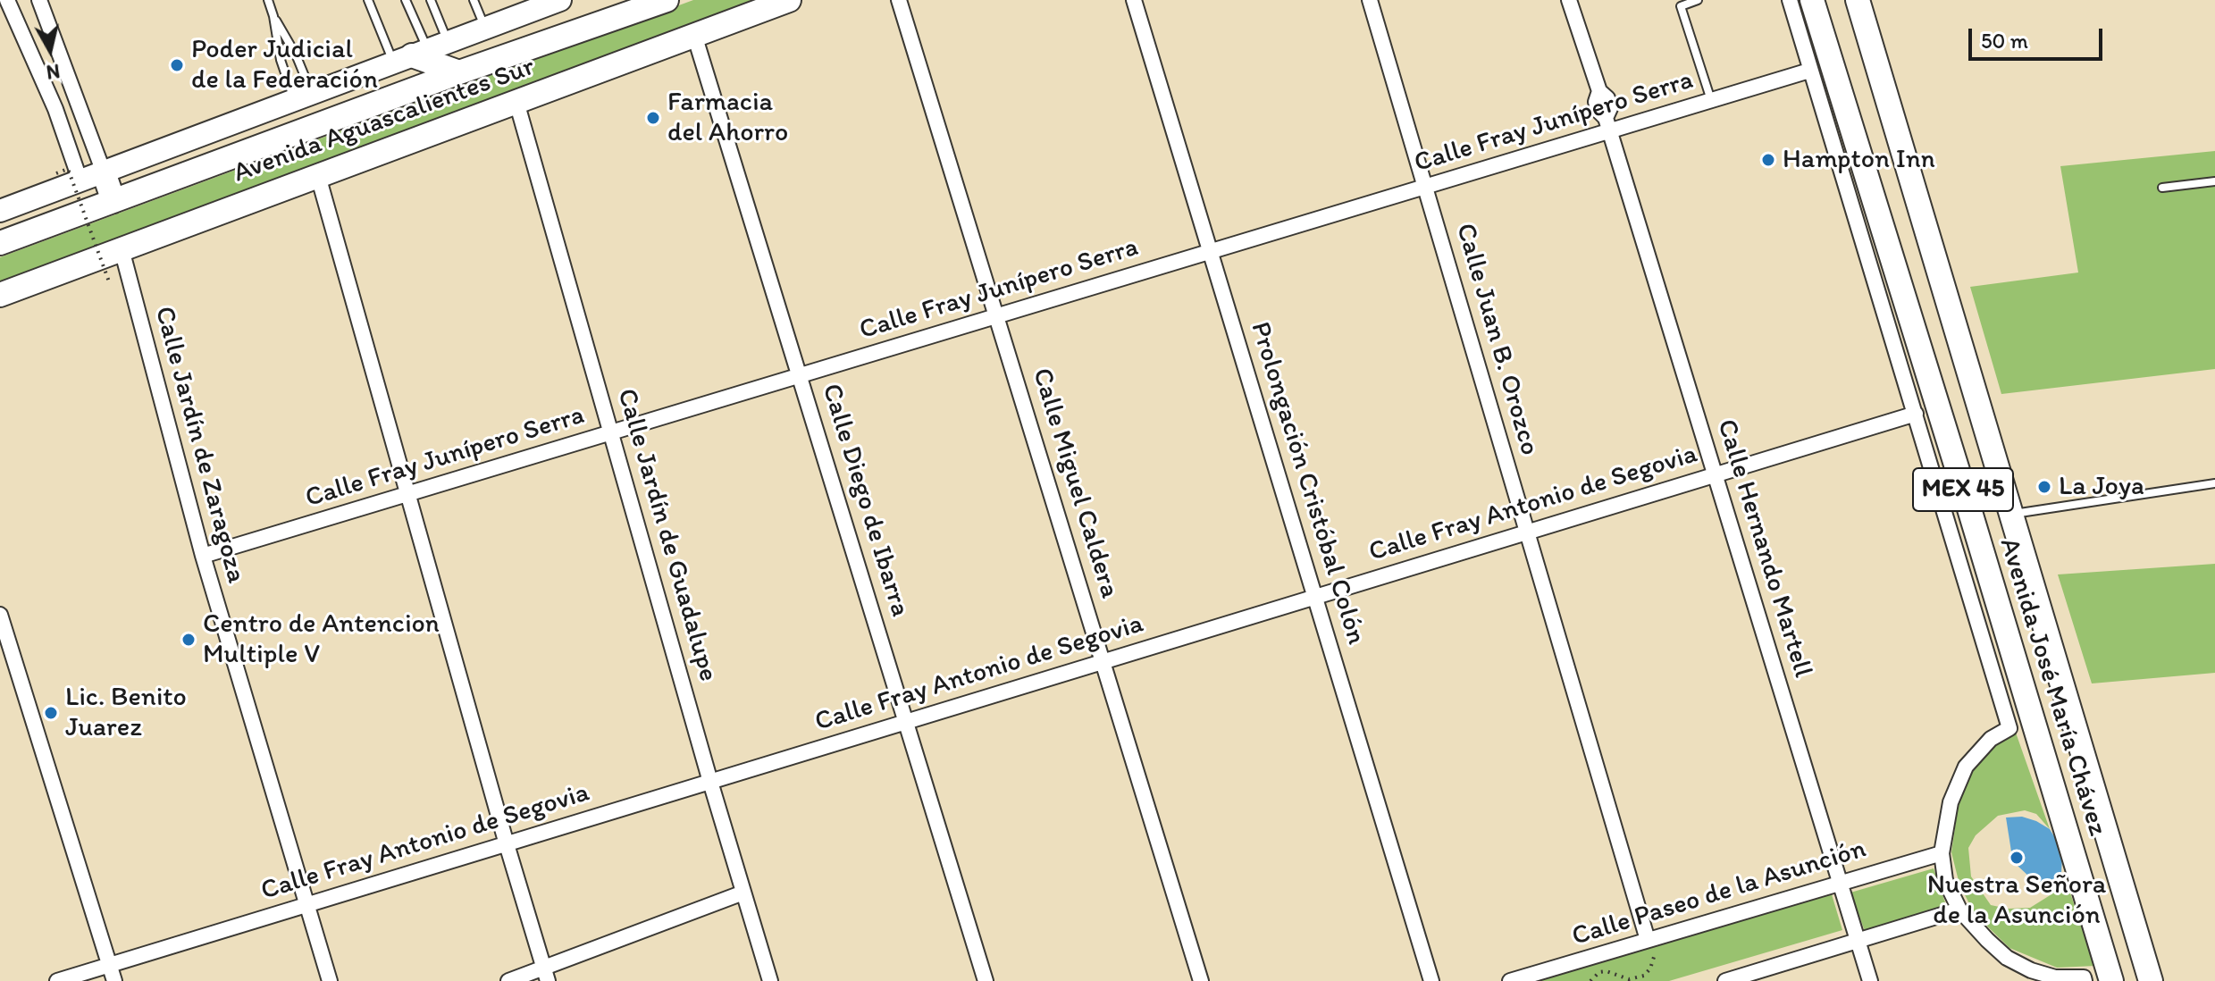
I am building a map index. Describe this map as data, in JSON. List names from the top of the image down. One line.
{"streets":{"main road":["Avenida Aguascalientes Sur","MEX 45","Avenida José María Chávez"],"street":["Calle Fray Junípero Serra","Calle Juan B. Orozco","Calle Jardín de Zaragoza","Calle Miguel Caldera","Prolongación Cristóbal Colón","Calle Diego de Ibarra","Calle Fray Antonio de Segovia","Calle Jardín de Guadalupe","Calle Hernando Martell","Calle Paseo de la Asunción"]},"crossings":[["Avenida Aguascalientes Sur","Calle Jardín de Zaragoza"],["Avenida Aguascalientes Sur","Calle Diego de Ibarra"],["Avenida Aguascalientes Sur","Calle Jardín de Guadalupe"],["Calle Fray Junípero Serra","Calle Juan B. Orozco"],["Calle Fray Junípero Serra","Calle Jardín de Zaragoza"],["Calle Fray Junípero Serra","Calle Miguel Caldera"],["Calle Fray Junípero Serra","Prolongación Cristóbal Colón"],["Calle Fray Junípero Serra","Calle Diego de Ibarra"],["Calle Fray Junípero Serra","Calle Jardín de Guadalupe"],["Calle Fray Junípero Serra","Calle Hernando Martell"],["Calle Fray Junípero Serra","Avenida José María Chávez"],["Calle Juan B. Orozco","Calle Fray Antonio de Segovia"],["Calle Juan B. Orozco","Calle Paseo de la Asunción"],["Calle Jardín de Zaragoza","Calle Fray Antonio de Segovia"],["Calle Miguel Caldera","Calle Fray Antonio de Segovia"],["Prolongación Cristóbal Colón","Calle Fray Antonio de Segovia"],["Calle Diego de Ibarra","Calle Fray Antonio de Segovia"],["Calle Fray Antonio de Segovia","Calle Jardín de Guadalupe"],["Calle Fray Antonio de Segovia","Calle Hernando Martell"],["Calle Fray Antonio de Segovia","Avenida José María Chávez"],["Calle Hernando Martell","Calle Paseo de la Asunción"],["Avenida José María Chávez","Calle Paseo de la Asunción"]],"places":["Poder Judicial de la Federación","Farmacia del Ahorro","Hampton Inn","La Joya","Centro de Antencion Multiple V","Lic. Benito Juarez","Nuestra Señora de la Asunción"],"scale_bar":"50 m","north":"bottom"}
